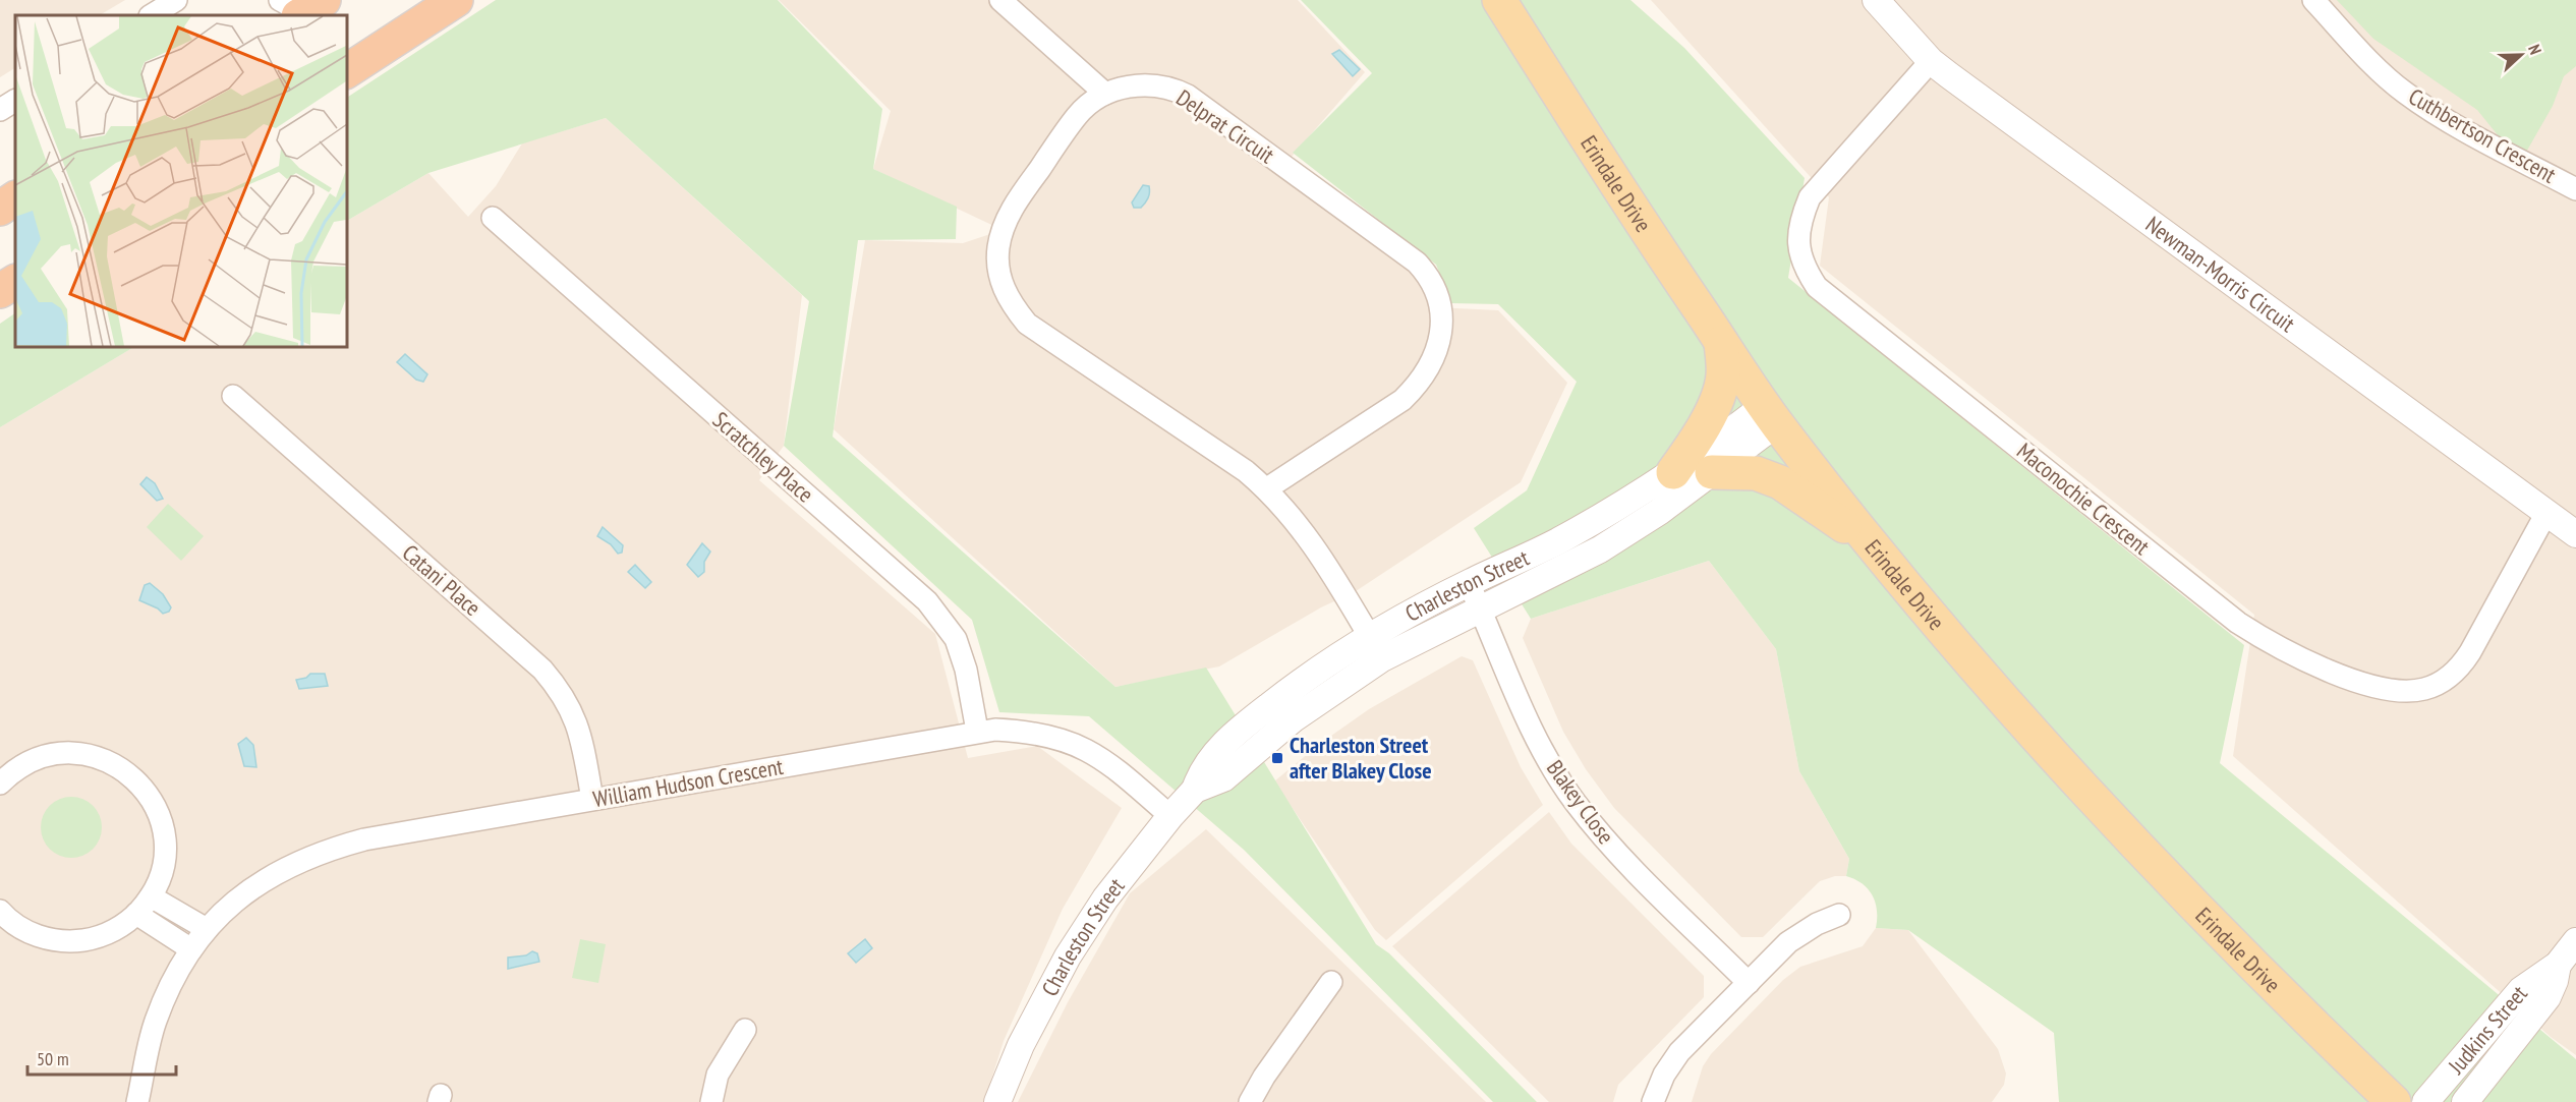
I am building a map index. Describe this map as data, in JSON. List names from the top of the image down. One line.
{"streets":{"main road":["Erindale Drive"],"street":["Delprat Circuit","Cuthbertson Crescent","Newman-Morris Circuit","Scratchley Place","Maconochie Crescent","Catani Place","Charleston Street","William Hudson Crescent","Blakey Close","Judkins Street"]},"crossings":[["Delprat Circuit","Charleston Street"],["Erindale Drive","Charleston Street"],["Newman-Morris Circuit","Maconochie Crescent"],["Scratchley Place","William Hudson Crescent"],["Catani Place","William Hudson Crescent"],["Charleston Street","William Hudson Crescent"],["Charleston Street","Blakey Close"]],"places":{"transit":["Charleston Street after Blakey Close"]},"scale_bar":"50 m","north":"right"}
